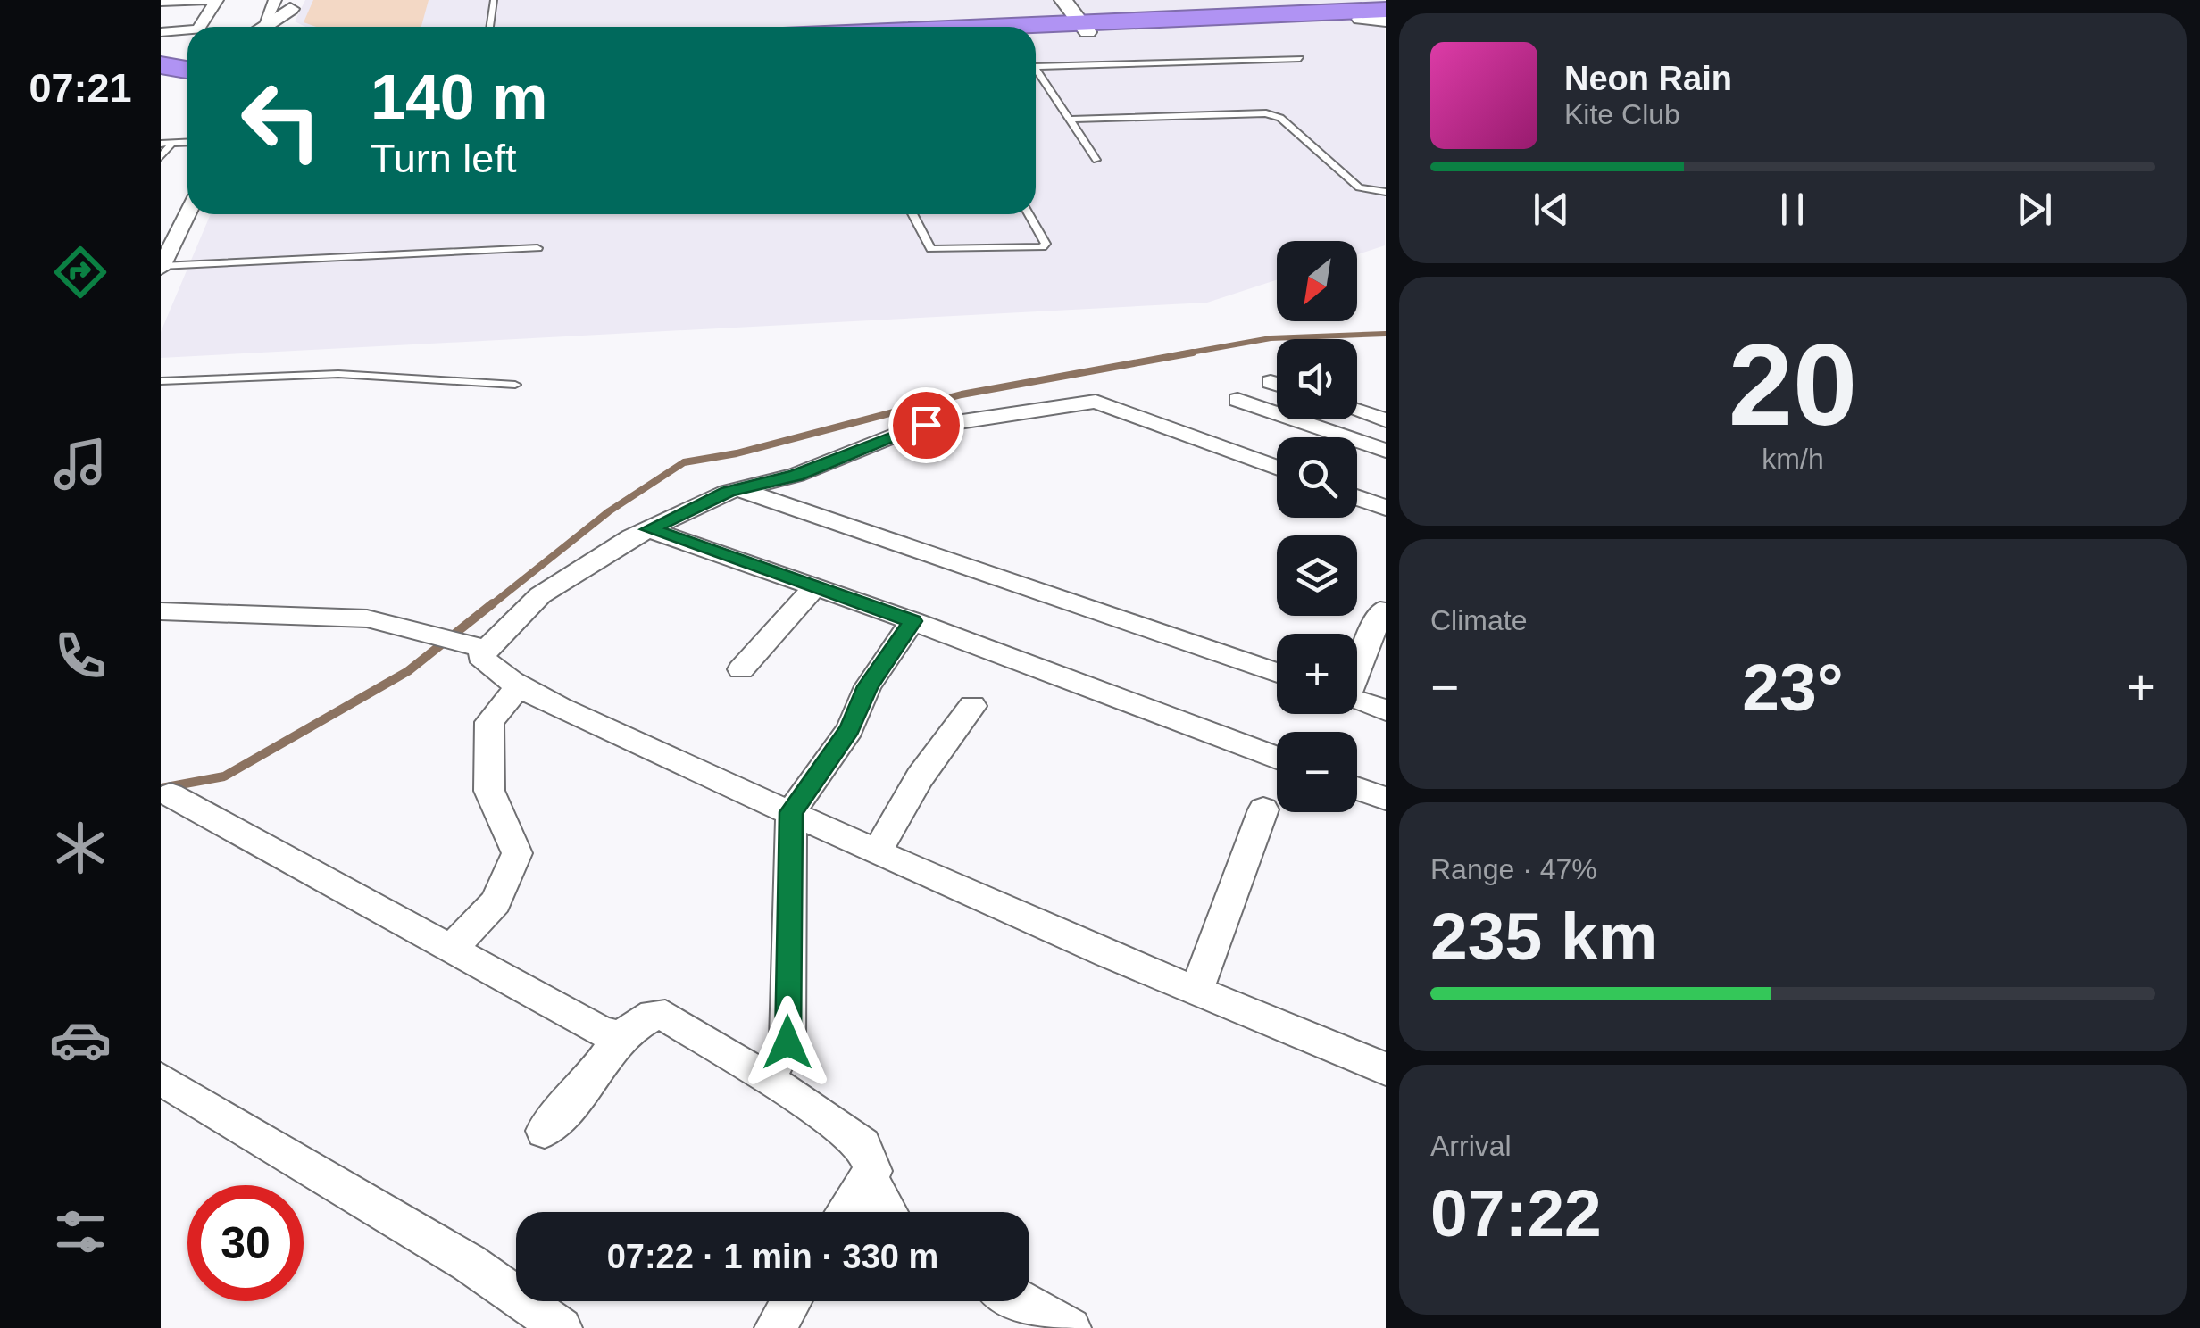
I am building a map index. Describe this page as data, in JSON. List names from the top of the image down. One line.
{"north":"bottom left","page":{"tabs":"07:21","turn":["140 m","Turn left"],"song":["Neon Rain","Kite Club"],"map_buttons":["+","−"],"tile":[["20","km/h"],"Climate",["Range · 47%","235 km"],["Arrival","07:22"]],"heat":["−","23°","+"],"limit":"30","trip":"07:22 · 1 min · 330 m"}}
